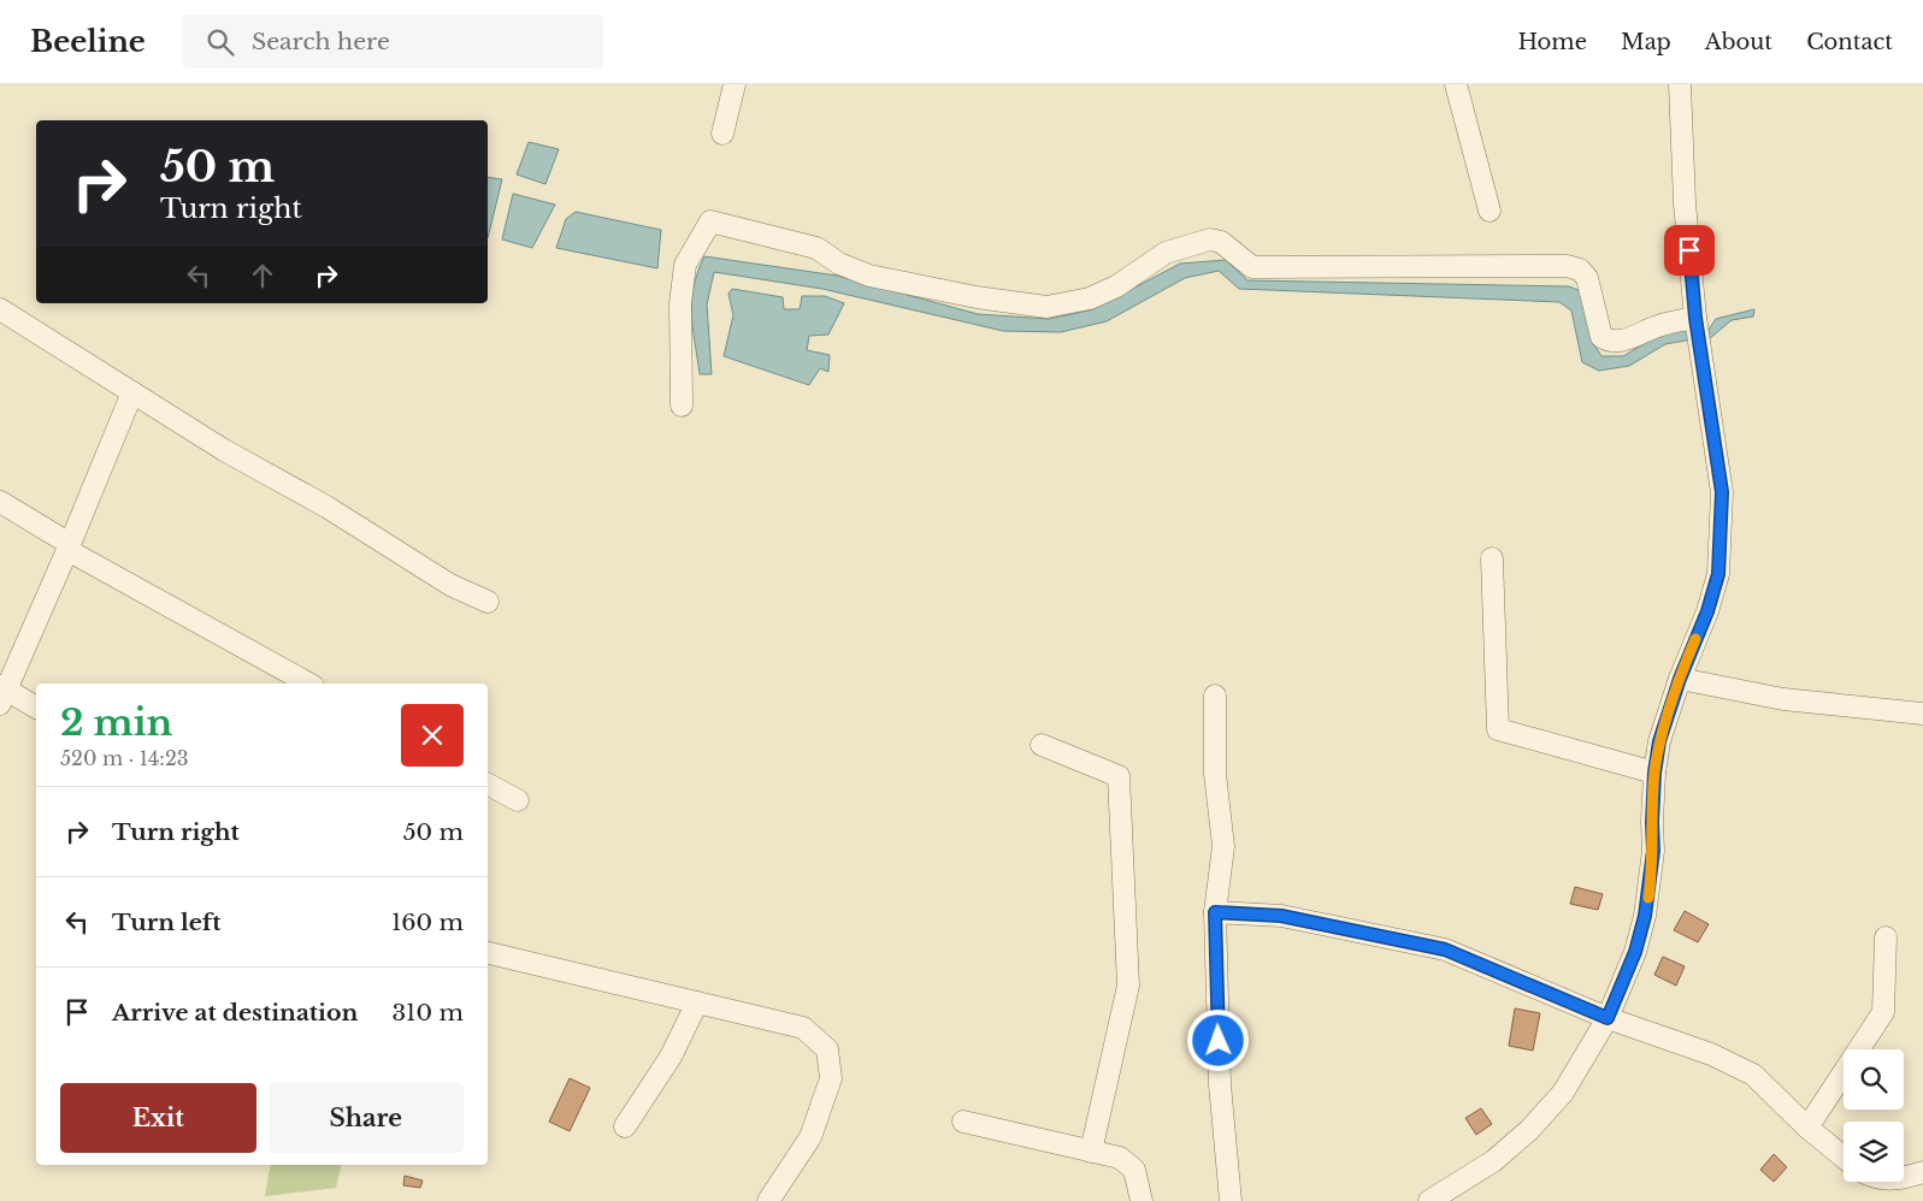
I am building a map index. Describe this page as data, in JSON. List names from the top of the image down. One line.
{"page":{"header":"Beeline","search":"Search here","nav":["Home","Map","About","Contact"],"turn":["50 m","Turn right"],"heading":["2 min","520 m · 14:23"],"list":[{"name":"Turn right","value":"50 m"},{"name":"Turn left","value":"160 m"},{"name":"Arrive at destination","value":"310 m"}],"buttons":["Exit","Share"]}}
